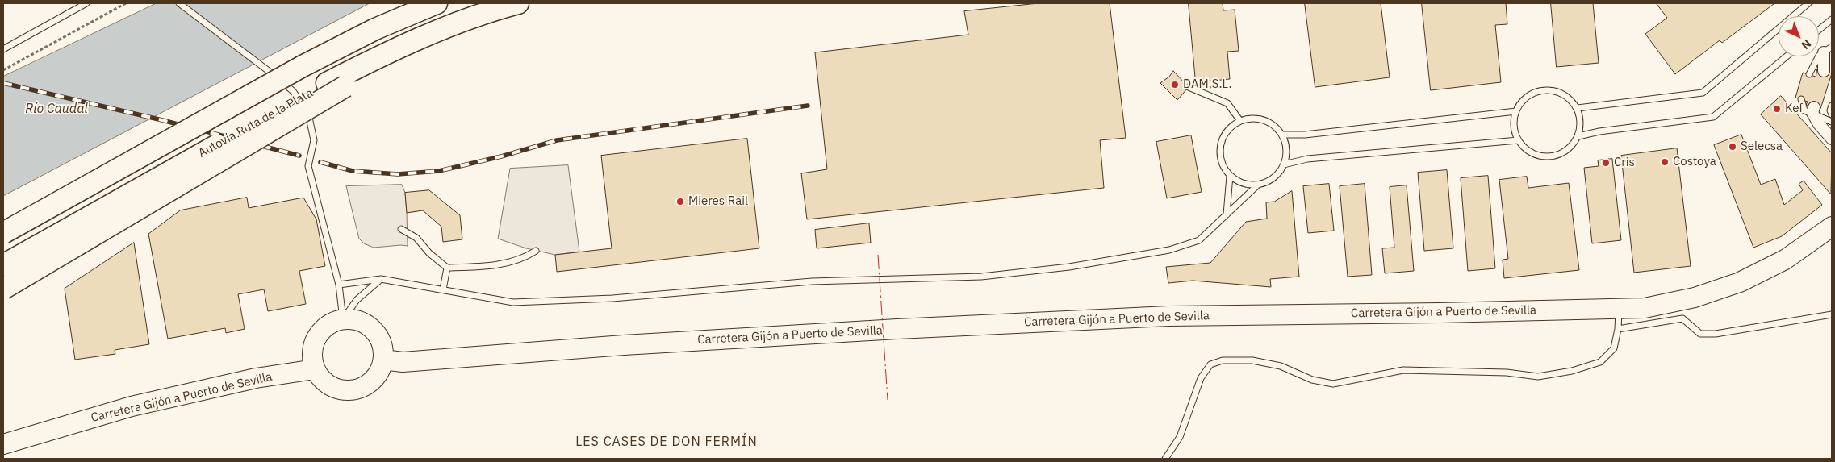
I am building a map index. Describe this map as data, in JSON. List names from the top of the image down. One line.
{"streets":{"highway":["Autovía Ruta de la Plata","Carretera Gijón a Puerto de Sevilla"]},"districts":["LES CASES DE DON FERMÍN"],"water":["Río Caudal"],"places":["DAM,S.L.","Kef","Selecsa","Costoya","Cris","Mieres Rail"],"north":"bottom right"}
